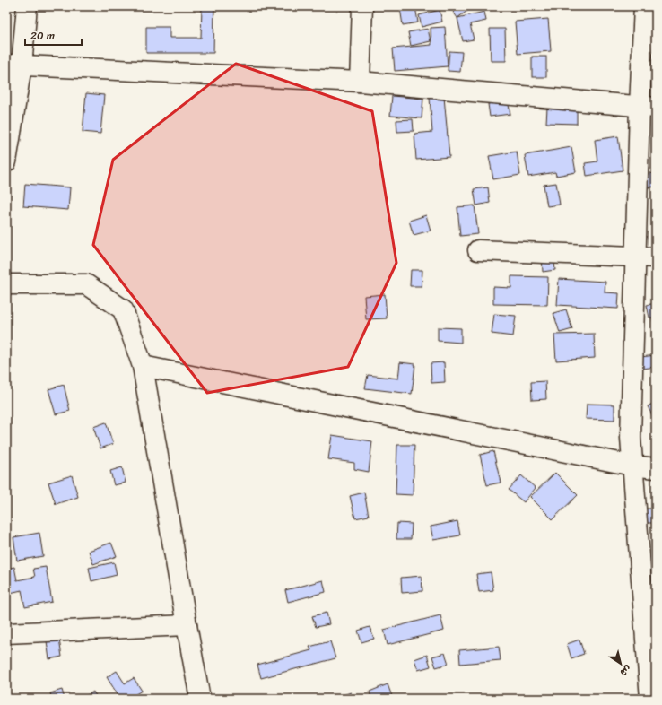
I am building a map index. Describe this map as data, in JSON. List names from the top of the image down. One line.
{"scale_bar":"20 m","north":"bottom right"}
